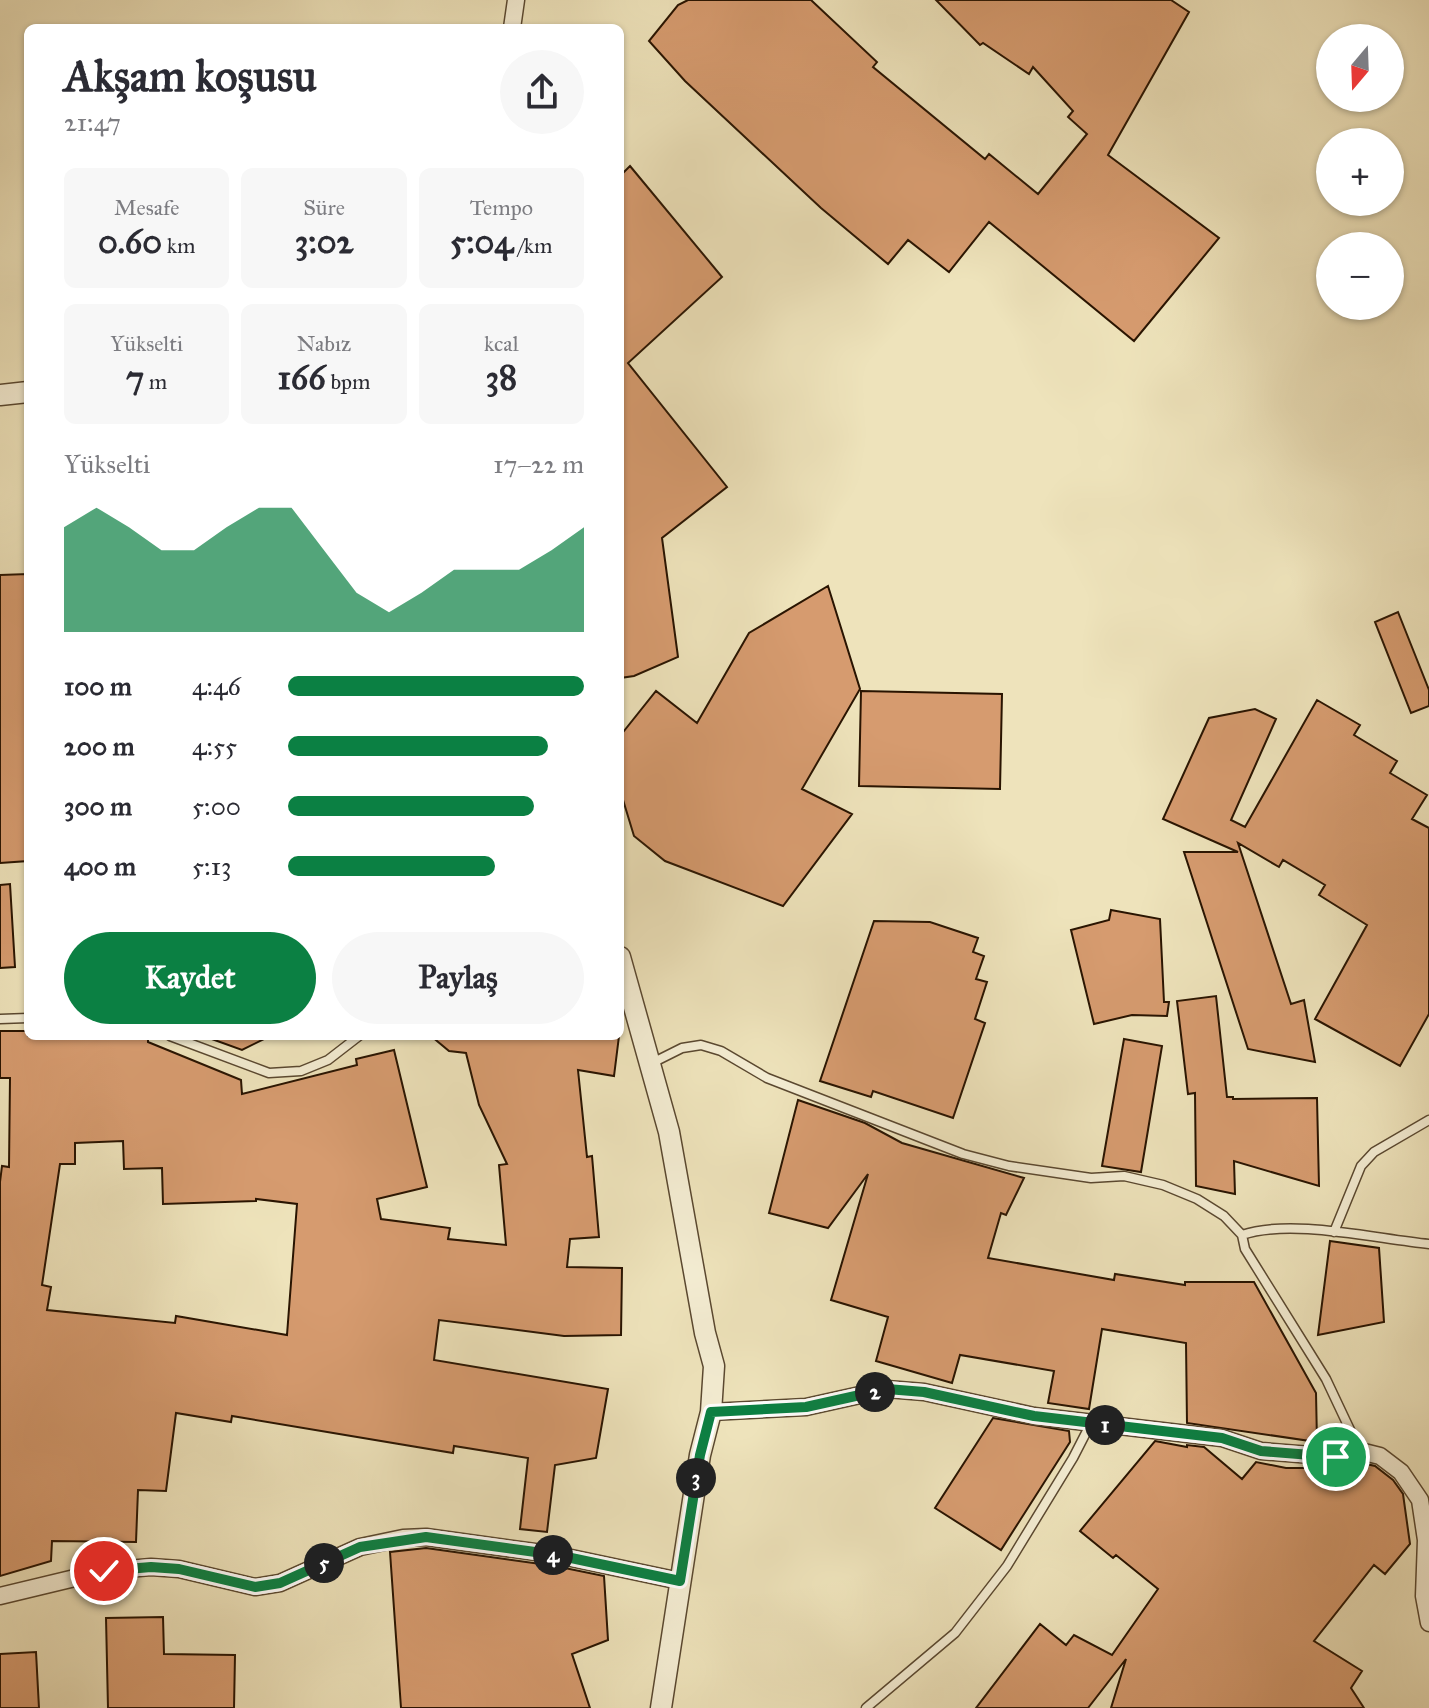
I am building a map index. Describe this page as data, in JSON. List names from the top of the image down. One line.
{"north":"bottom","page":{"map_buttons":["+","−"],"heading":["Akşam koşusu","21:47"],"stats":[["Mesafe","0.60 km"],["Süre","3:02"],["Tempo","5:04 /km"],["Yükselti","7 m"],["Nabız","166 bpm"],["kcal","38"]],"chart":["Yükselti","17–22 m"],"list":[{"name":"100 m","note":"4:46"},{"name":"200 m","note":"4:55"},{"name":"300 m","note":"5:00"},{"name":"400 m","note":"5:13"}],"buttons":["Kaydet","Paylaş"],"pins":["2","1","3","4","5"]}}
